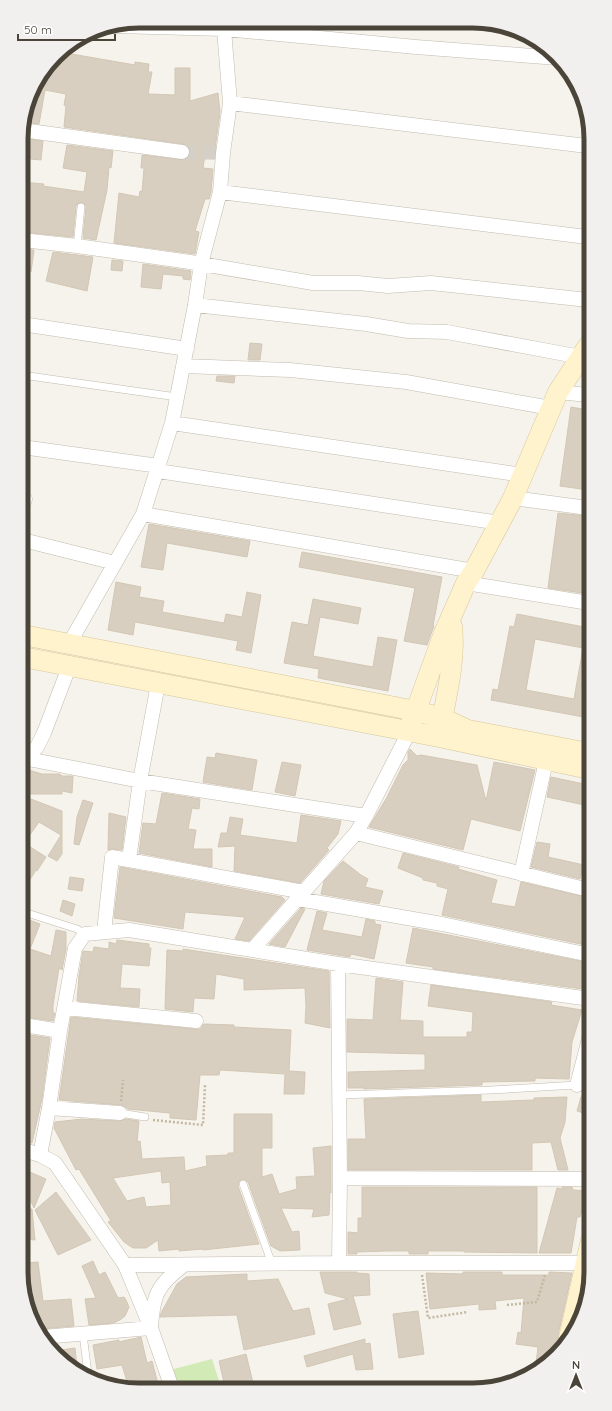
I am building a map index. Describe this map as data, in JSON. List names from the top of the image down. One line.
{"scale_bar":"50 m","north":"top"}
